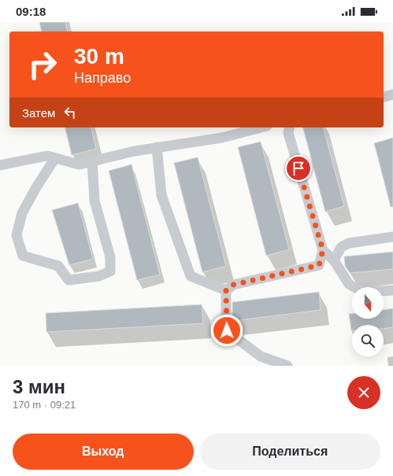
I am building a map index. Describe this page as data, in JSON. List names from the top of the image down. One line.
{"north":"bottom","page":{"status":"09:18","turn":["30 m","Направо"],"then":"Затем","heading":["3 мин","170 m · 09:21"],"buttons":["Выход","Поделиться"]}}
